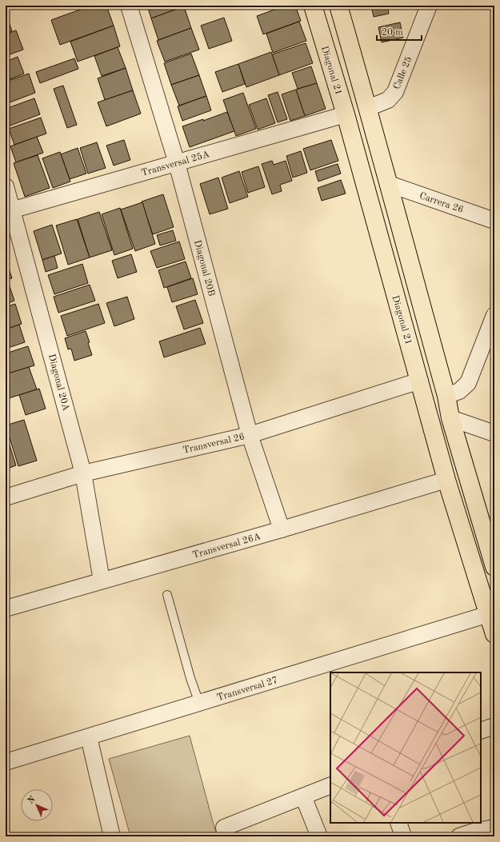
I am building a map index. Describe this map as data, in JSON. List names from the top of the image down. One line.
{"streets":{"highway":["Diagonal 21"],"street":["Calle 25","Transversal 25A","Carrera 26","Diagonal 20B","Diagonal 20A","Transversal 26","Transversal 26A","Transversal 27"]},"crossings":[["Diagonal 21","Transversal 25A"],["Diagonal 21","Transversal 26"],["Diagonal 21","Transversal 26A"],["Diagonal 21","Transversal 27"],["Transversal 25A","Diagonal 20B"],["Transversal 25A","Diagonal 20A"],["Diagonal 20B","Transversal 26"],["Diagonal 20B","Transversal 26A"],["Diagonal 20A","Transversal 26"],["Diagonal 20A","Transversal 26A"]],"scale_bar":"20 m","north":"top left"}
